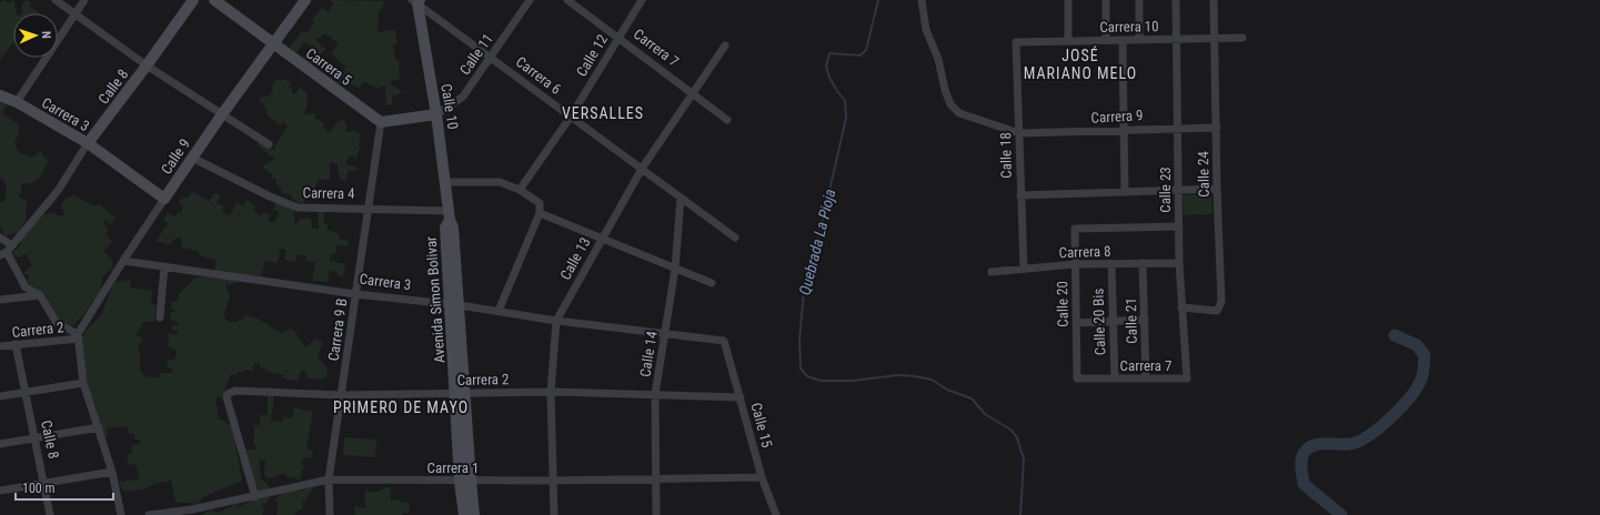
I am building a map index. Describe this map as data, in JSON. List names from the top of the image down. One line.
{"streets":{"main road":["Carrera 5","Calle 8","Calle 10","Carrera 3","Calle 9","Avenida Simon Bolivar"],"street":["Carrera 10","Carrera 7","Calle 11","Calle 12","Carrera 6","Carrera 9","Calle 18","Calle 24","Calle 23","Carrera 4","Carrera 8","Calle 13","Calle 20","Calle 21","Calle 20 Bis","Carrera 2","Carrera 9 B","Calle 14","Calle 15","Carrera 1"]},"crossings":[["Carrera 10","Calle 18"],["Carrera 10","Calle 24"],["Carrera 10","Calle 23"],["Carrera 7","Calle 12"],["Carrera 7","Calle 23"],["Carrera 7","Calle 13"],["Carrera 7","Calle 20"],["Carrera 7","Calle 21"],["Carrera 7","Calle 20 Bis"],["Calle 11","Carrera 6"],["Calle 11","Calle 10"],["Calle 12","Carrera 6"],["Carrera 5","Calle 9"],["Carrera 5","Carrera 9 B"],["Carrera 6","Calle 10"],["Carrera 6","Calle 13"],["Carrera 6","Calle 14"],["Calle 8","Carrera 3"],["Calle 8","Carrera 2"],["Calle 10","Carrera 4"],["Calle 10","Avenida Simon Bolivar"],["Carrera 3","Calle 9"],["Carrera 3","Calle 13"],["Carrera 3","Avenida Simon Bolivar"],["Carrera 3","Carrera 9 B"],["Carrera 3","Calle 14"],["Carrera 3","Calle 15"],["Carrera 9","Calle 18"],["Carrera 9","Calle 24"],["Carrera 9","Calle 23"],["Calle 18","Carrera 8"],["Calle 9","Carrera 4"],["Calle 9","Carrera 2"],["Calle 24","Calle 23"],["Calle 23","Carrera 8"],["Calle 23","Calle 20"],["Carrera 4","Avenida Simon Bolivar"],["Carrera 4","Carrera 9 B"],["Carrera 8","Calle 20"],["Carrera 8","Calle 21"],["Carrera 8","Calle 20 Bis"],["Calle 13","Carrera 2"],["Calle 13","Carrera 1"],["Avenida Simon Bolivar","Carrera 2"],["Avenida Simon Bolivar","Carrera 1"],["Carrera 2","Carrera 9 B"],["Carrera 2","Calle 14"],["Carrera 2","Calle 15"],["Carrera 2","Carrera 1"],["Carrera 9 B","Carrera 1"],["Calle 14","Carrera 1"],["Calle 15","Carrera 1"]],"districts":["JOSÉ MARIANO MELO","VERSALLES","PRIMERO DE MAYO"],"water":["Quebrada La Pioja"],"scale_bar":"100 m","north":"right"}
